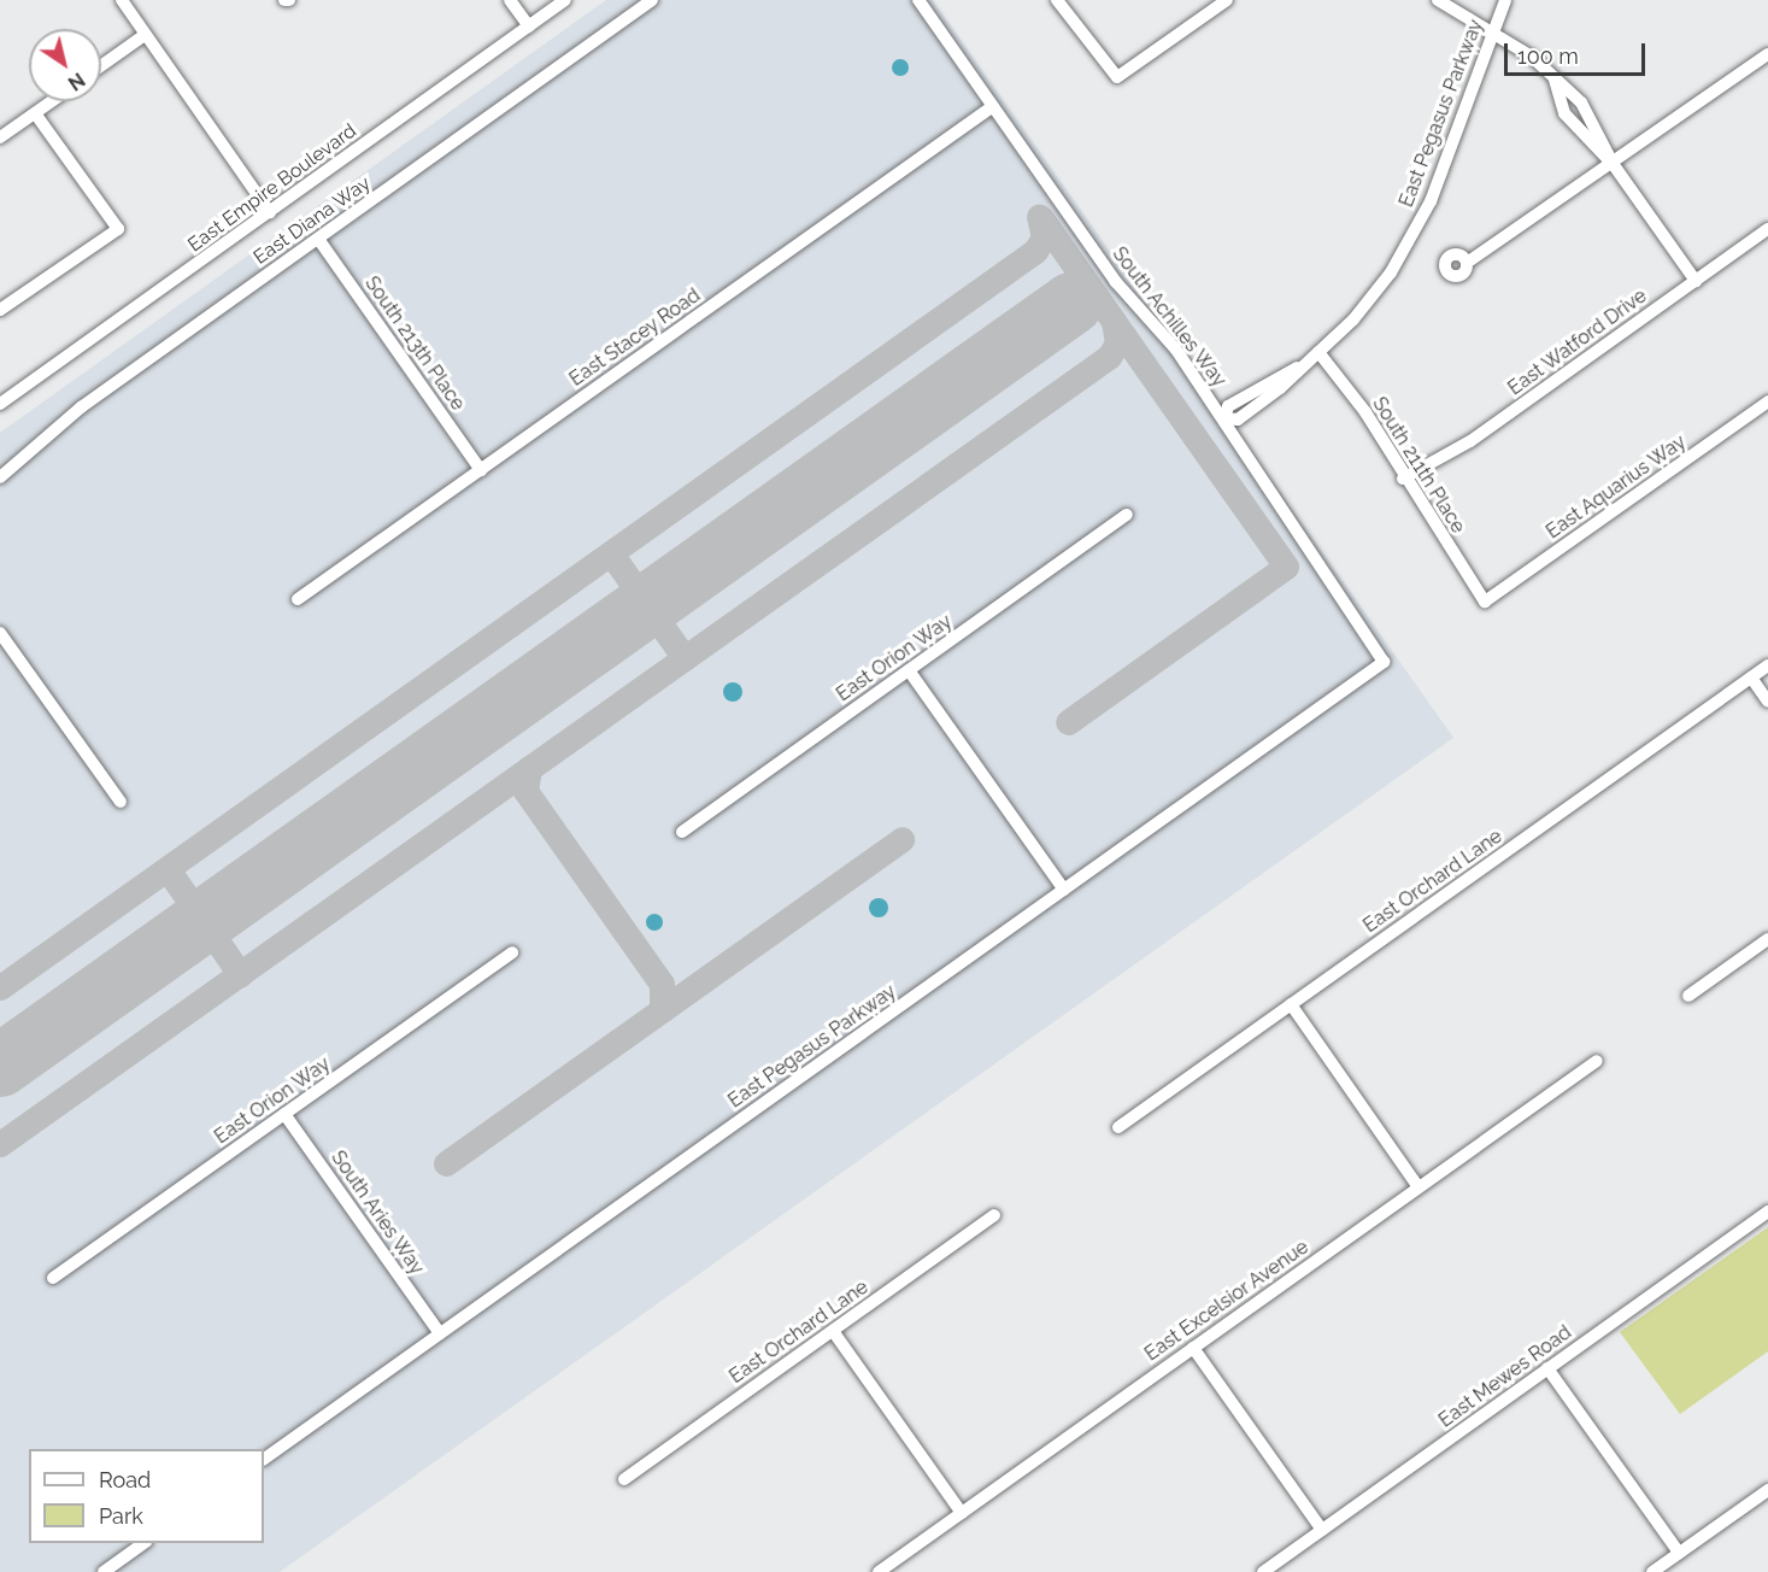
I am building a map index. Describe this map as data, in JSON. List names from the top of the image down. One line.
{"streets":{"street":["East Pegasus Parkway","East Empire Boulevard","East Diana Way","South Achilles Way","East Stacey Road","East Watford Drive","South 213th Place","South 211th Place","East Aquarius Way","East Orion Way","East Orchard Lane","South Aries Way","East Excelsior Avenue","East Mewes Road"]},"crossings":[["East Pegasus Parkway","South Achilles Way"],["East Pegasus Parkway","South 211th Place"],["East Pegasus Parkway","South Aries Way"],["East Diana Way","South 213th Place"],["South Achilles Way","East Stacey Road"],["East Stacey Road","South 213th Place"],["East Watford Drive","South 211th Place"],["South 211th Place","East Aquarius Way"],["East Orion Way","South Aries Way"]],"legend":["Road","Park"],"scale_bar":"100 m","north":"bottom right"}
